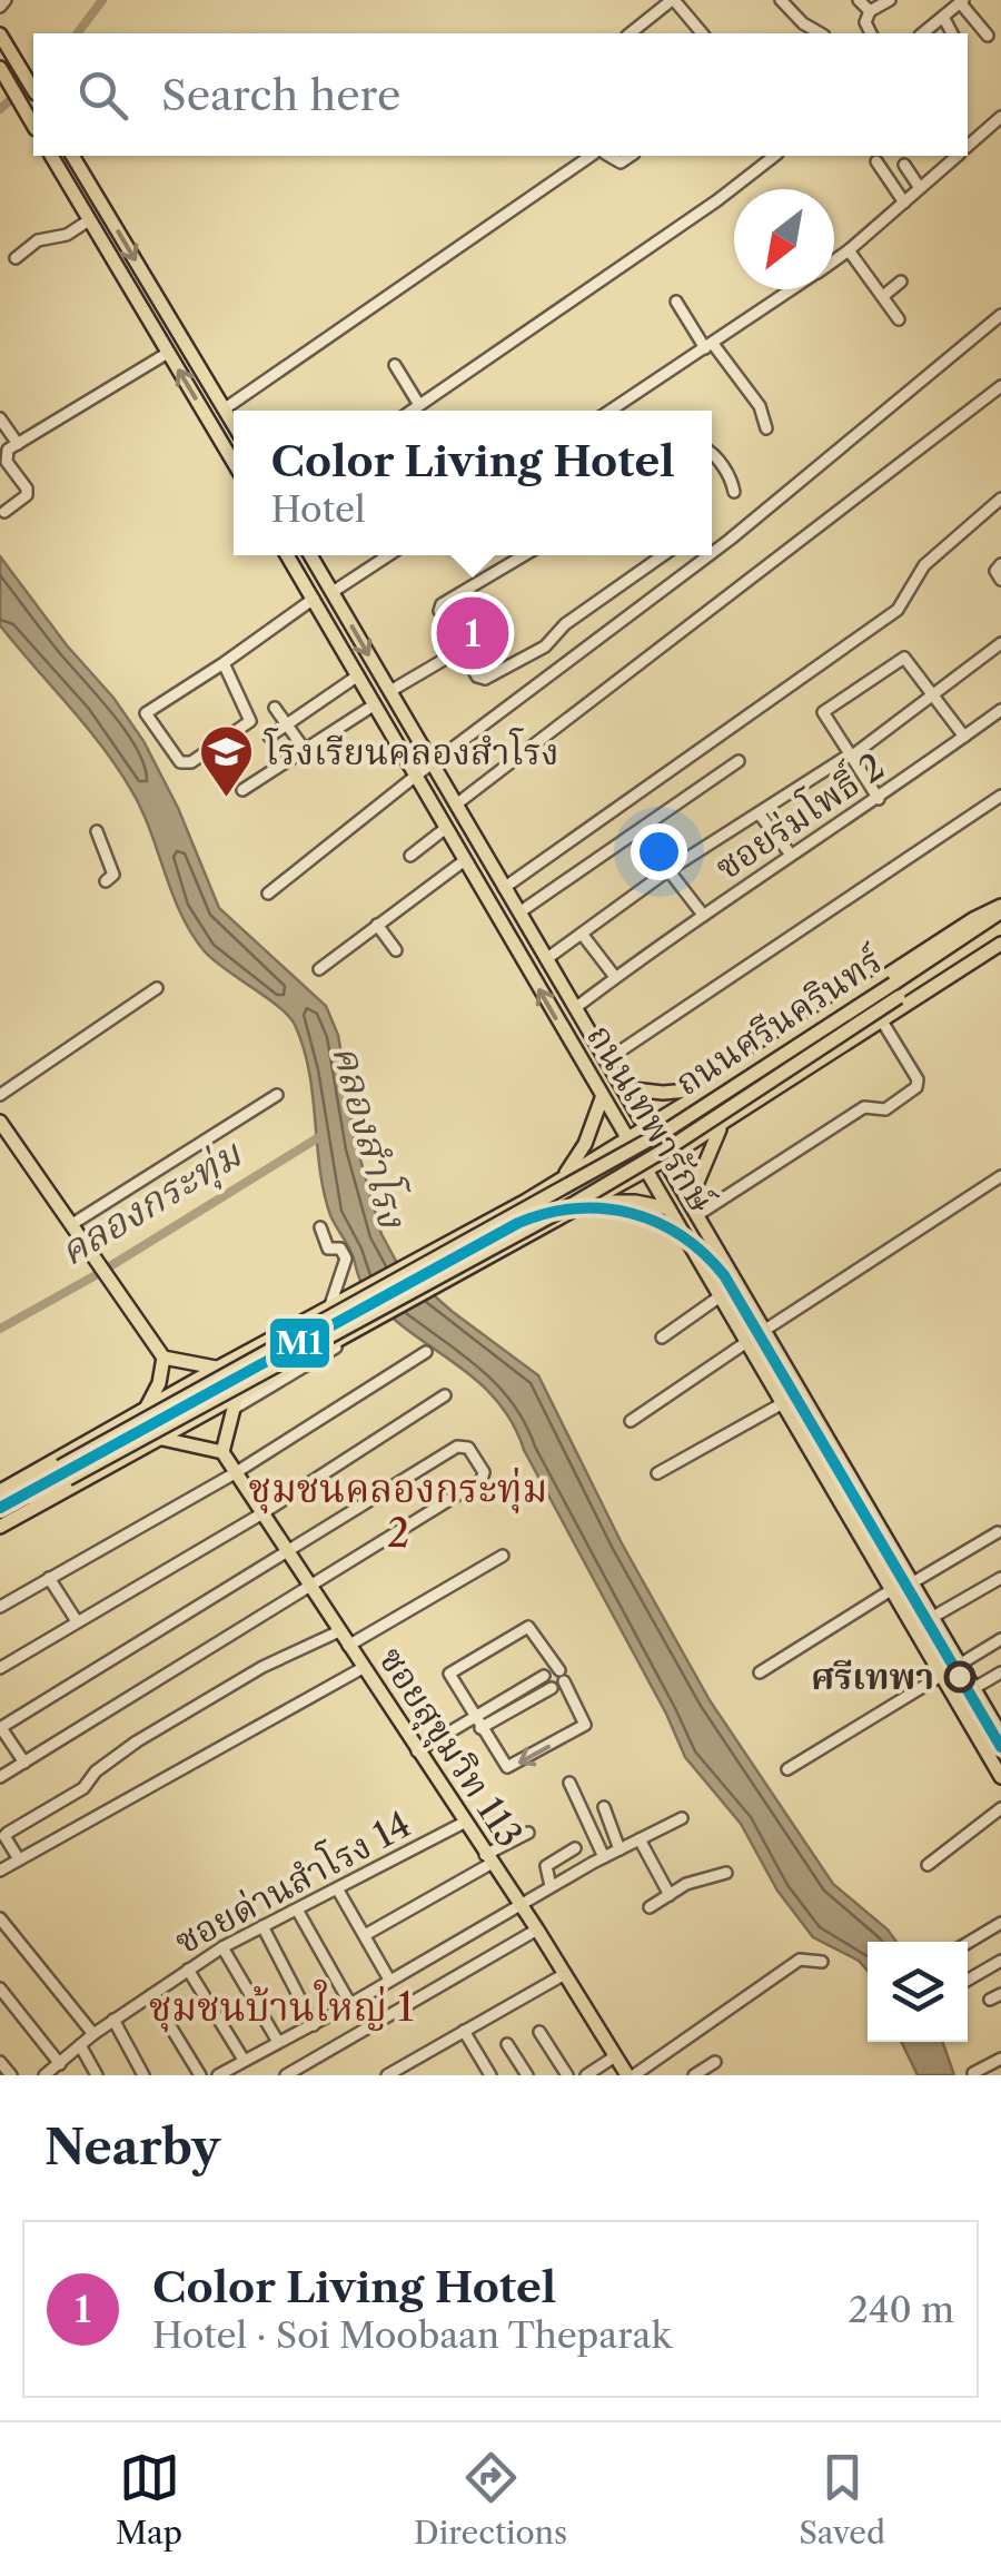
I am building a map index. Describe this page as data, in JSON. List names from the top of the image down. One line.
{"streets":{"main road":["ถนนศรีนครินทร์","ถนนเทพารักษ์","ซอยสุขุมวิท 113"],"street":["ซอยร่มโพธิ์ 2","ซอยด่านสำโรง 14"]},"crossings":[["ซอยร่มโพธิ์ 2","ถนนเทพารักษ์"],["ถนนศรีนครินทร์","ถนนเทพารักษ์"],["ซอยสุขุมวิท 113","ซอยด่านสำโรง 14"]],"districts":["ชุมชนคลองกระทุ่ม 2","ชุมชนบ้านใหญ่ 1"],"water":["คลองสำโรง","คลองกระทุ่ม"],"places":{"school or university":["โรงเรียนคลองสำโรง"],"other":["ศรีเทพา"]},"lines":["transit line M1"],"north":"bottom left","page":{"search":"Search here","popup":["Color Living Hotel","Hotel"],"pins":"1","heading":"Nearby","list":[{"mark":"1","name":"Color Living Hotel","note":"Hotel · Soi Moobaan Theparak","value":"240 m"}],"nav":["Map","Directions","Saved"]}}
